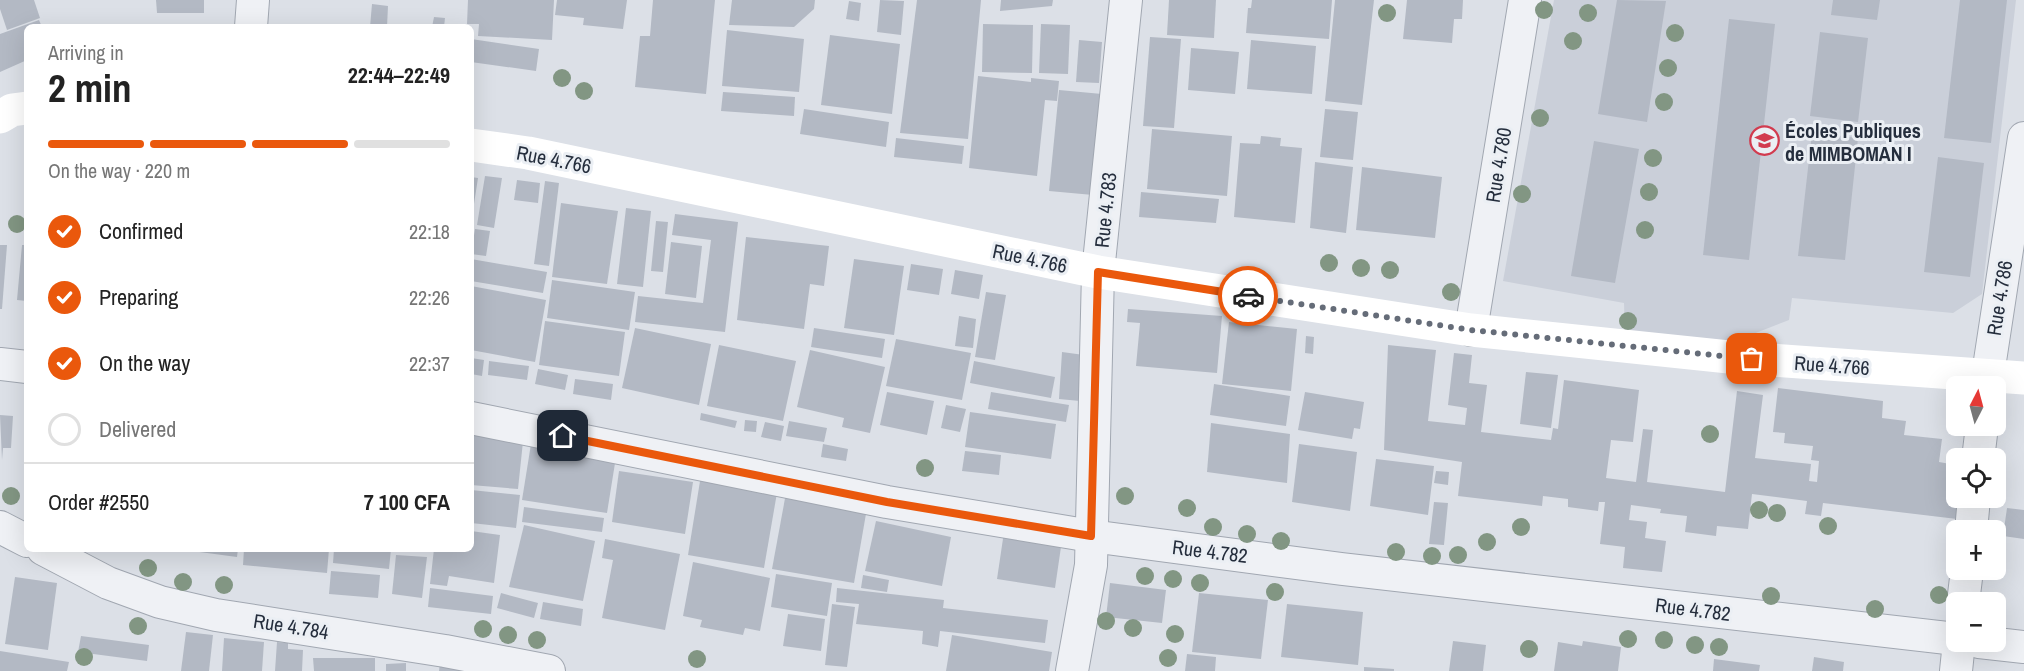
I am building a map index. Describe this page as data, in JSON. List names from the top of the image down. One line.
{"streets":{"street":["Rue 4.766","Rue 4.780","Rue 4.783","Rue 4.786","Rue 4.782","Rue 4.784"]},"crossings":[["Rue 4.766","Rue 4.780"],["Rue 4.766","Rue 4.783"],["Rue 4.783","Rue 4.782"]],"places":{"school or university":["Écoles Publiques de MIMBOMAN I"]},"north":"top","page":{"heading":["2 min","Arriving in","22:44–22:49"],"panel":["Order #2550","7 100 CFA"],"bar":"On the way · 220 m","list":[["Confirmed","22:18"],["Preparing","22:26"],["On the way","22:37"],"Delivered"],"map_buttons":["+","−"]}}
